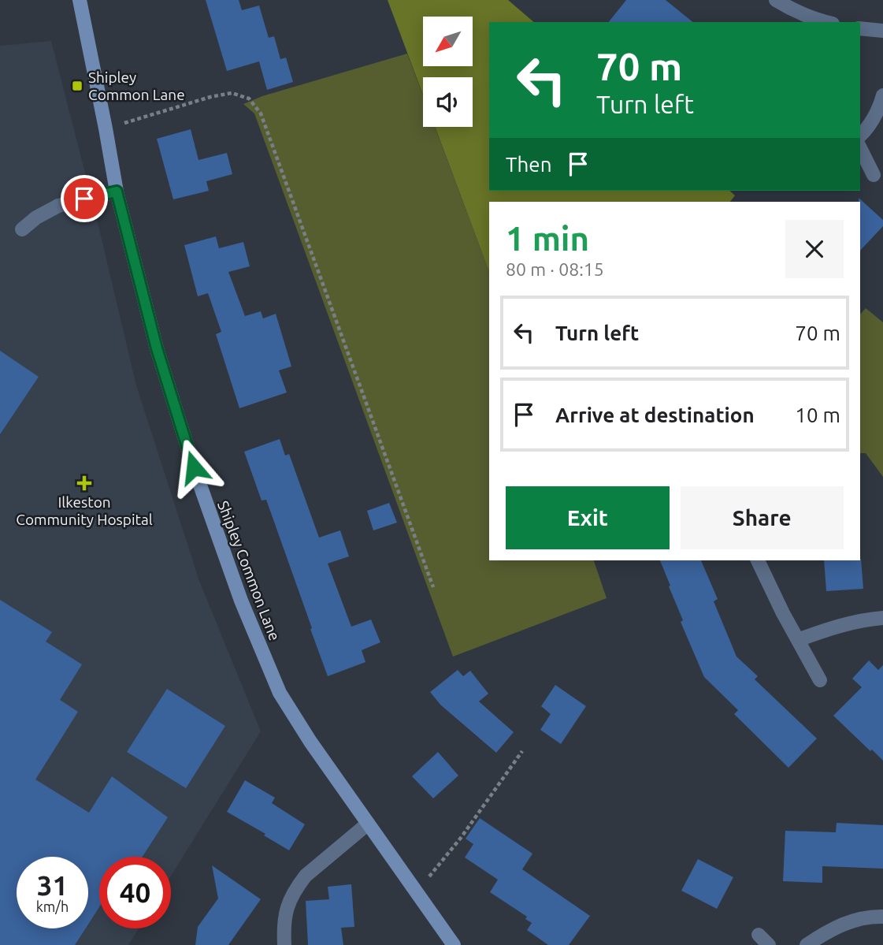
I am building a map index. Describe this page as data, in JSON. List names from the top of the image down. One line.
{"streets":{"street":["Shipley Common Lane"]},"places":{"transit":["Shipley Common Lane"],"health":["Ilkeston Community Hospital"]},"north":"bottom left","page":{"turn":["70 m","Turn left"],"then":"Then","heading":["1 min","80 m · 08:15"],"list":[{"name":"Turn left","value":"70 m"},{"name":"Arrive at destination","value":"10 m"}],"buttons":["Exit","Share"],"speed":"31 km/h","limit":"40"}}
